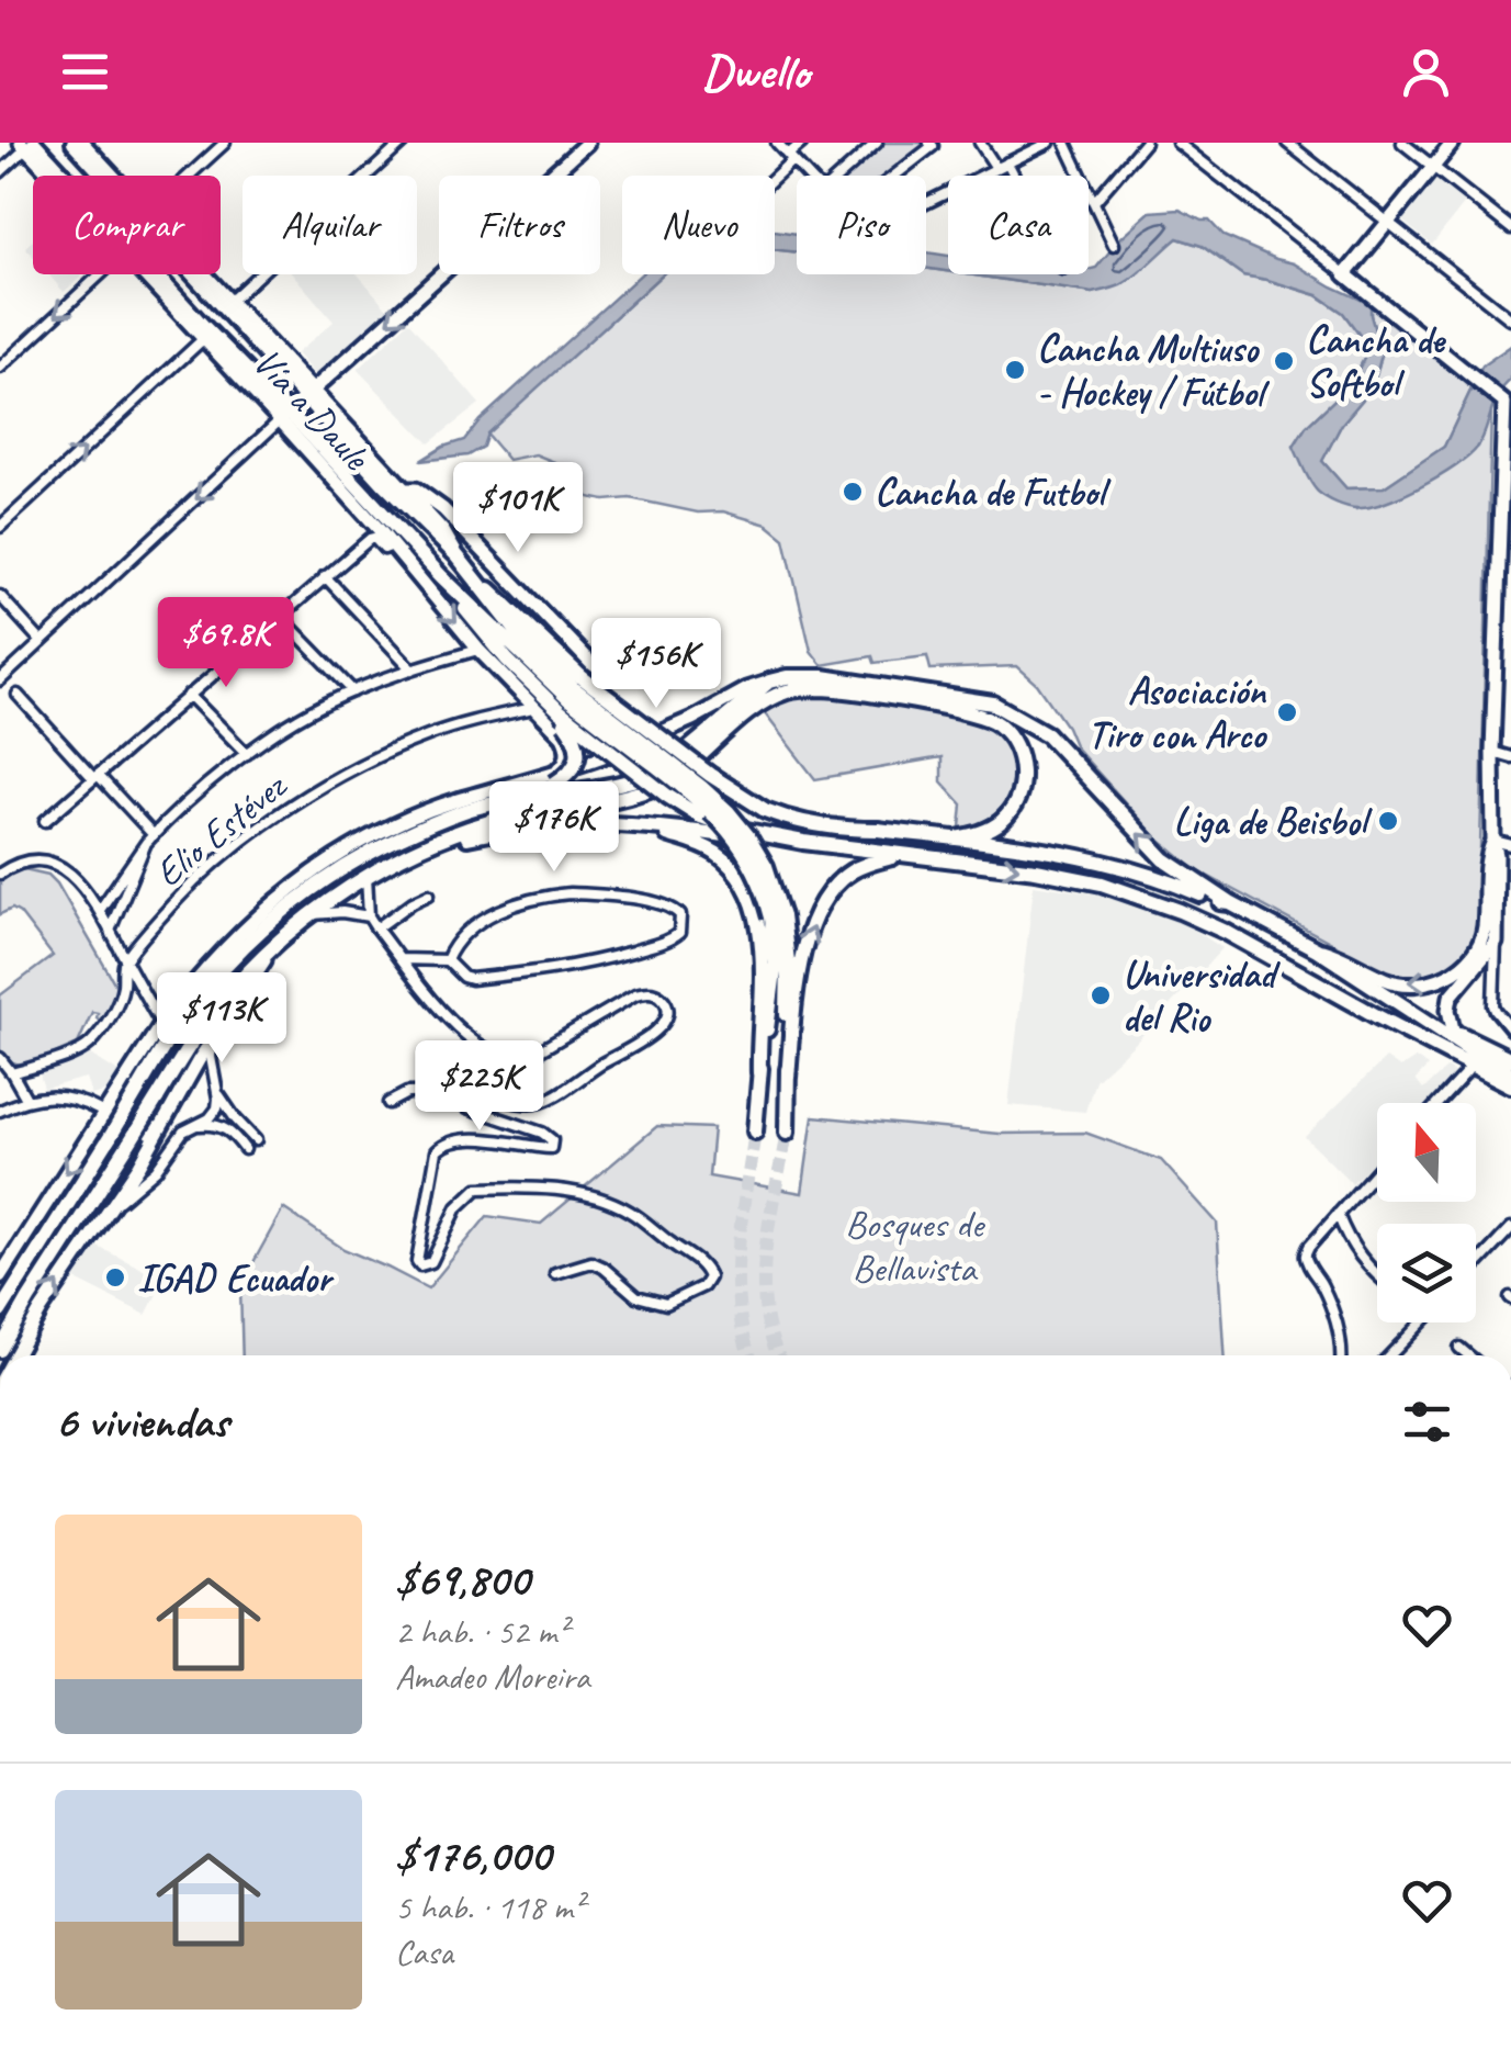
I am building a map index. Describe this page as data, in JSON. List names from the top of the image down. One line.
{"streets":{"main road":["Vía a Daule"],"street":["Elio Estévez"]},"crossings":[["Vía a Daule","Elio Estévez"]],"parks":["Bosques de Bellavista"],"places":["Cancha de Softbol","Cancha Multiuso - Hockey / Fútbol","Cancha de Futbol","Asociación Tiro con Arco","Liga de Beisbol","Universidad del Rio","IGAD Ecuador"],"north":"top","page":{"header":"Dwello","chip":["Comprar","Alquilar","Filtros","Nuevo","Piso","Casa"],"price":["$101K","$69.8K","$156K","$176K","$113K","$225K"],"heading":"6 viviendas","list":[{"name":"$69,800","note":"2 hab. · 52 m² · Amadeo Moreira"},{"name":"$176,000","note":"5 hab. · 118 m² · Casa"}]}}
